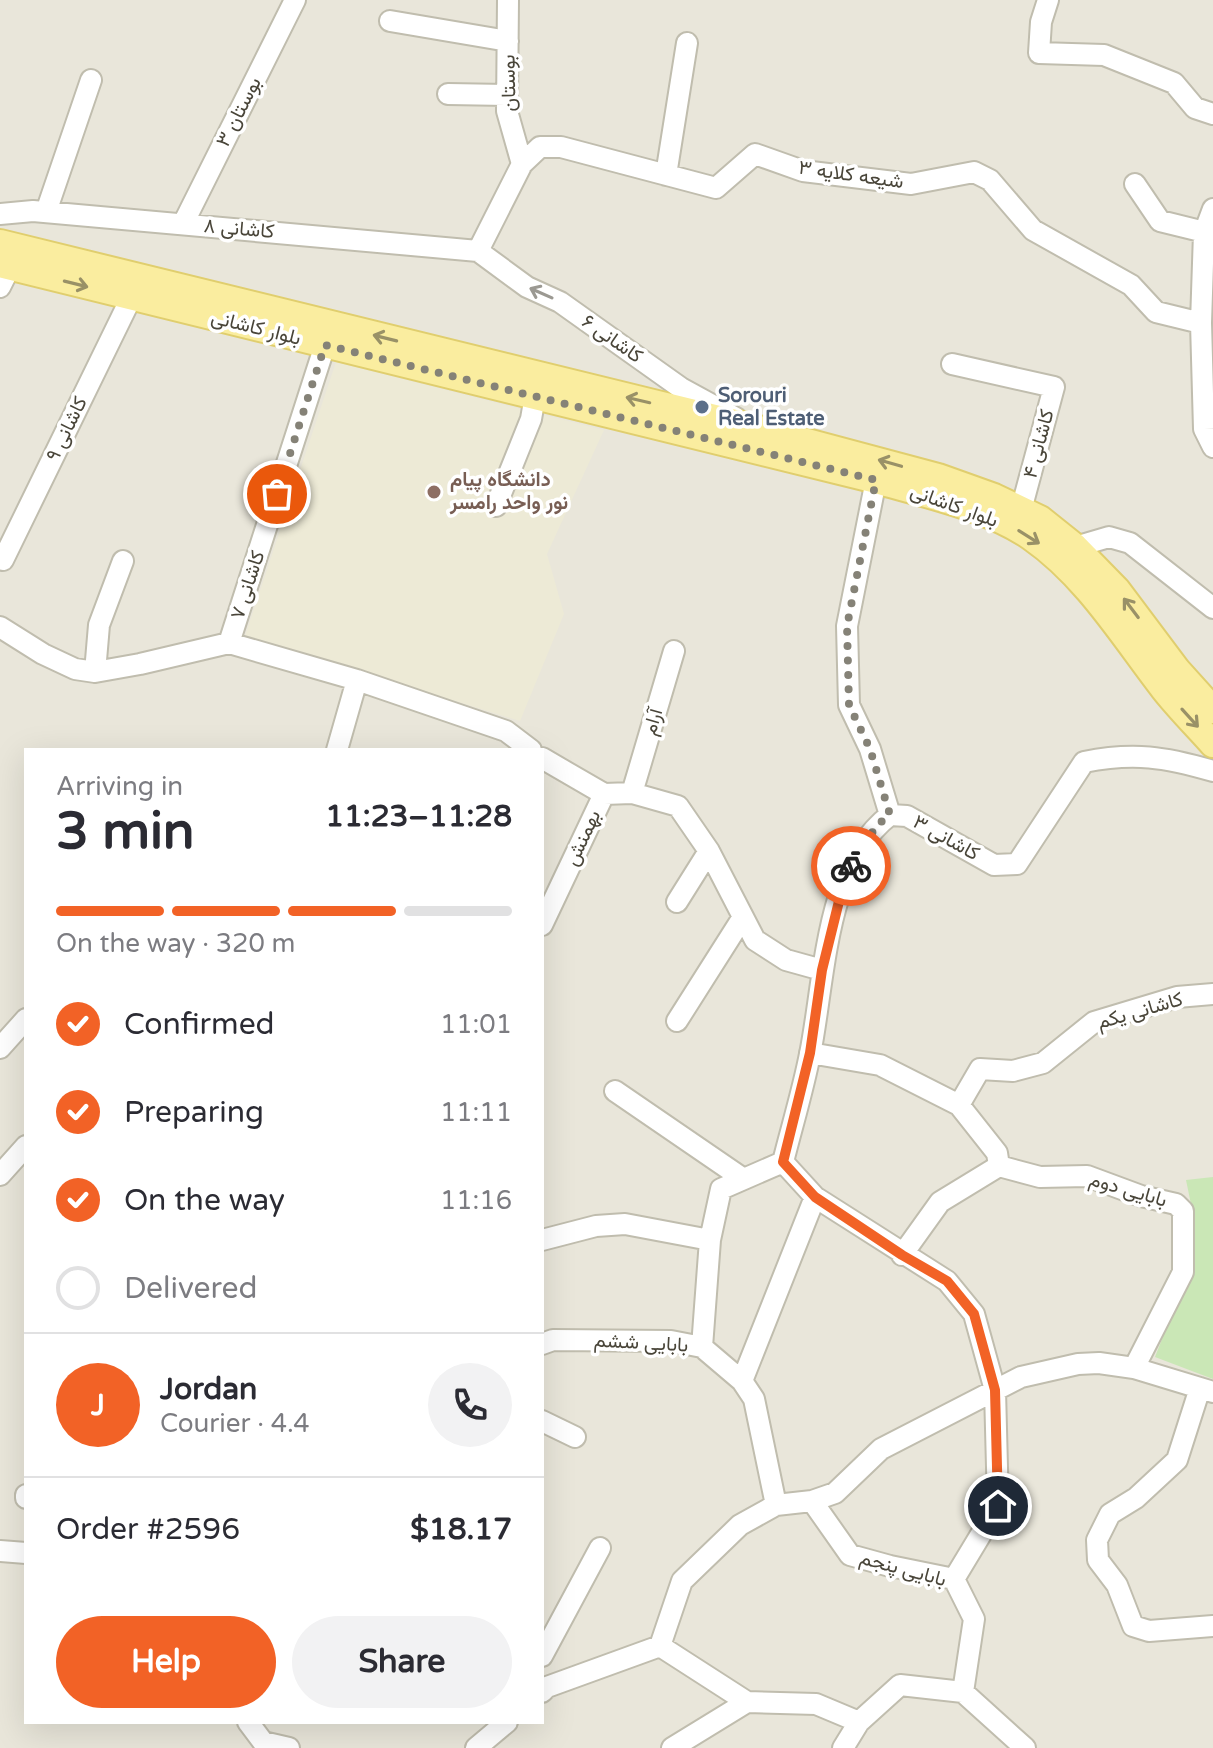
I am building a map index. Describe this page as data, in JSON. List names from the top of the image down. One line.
{"streets":{"main road":["بلوار کاشانی"],"street":["بوستان","بوستان ۳","شیعه کلایه ۳","کاشانی ۸","کاشانی ۶","کاشانی ۹","کاشانی ۴","کاشانی ۷","آرام","بهمنش","کاشانی ۳","کاشانی یکم","بابایی دوم","بابایی ششم","بابایی پنجم"]},"crossings":[["بوستان","شیعه کلایه ۳"],["بوستان ۳","کاشانی ۸"],["کاشانی ۸","کاشانی ۶"],["بلوار کاشانی","کاشانی ۶"],["بلوار کاشانی","کاشانی ۹"],["بلوار کاشانی","کاشانی ۴"],["بلوار کاشانی","کاشانی ۷"]],"one_way":["کاشانی ۶"],"places":["Sorouri Real Estate","دانشگاه پیام نور واحد رامسر"],"page":{"heading":["3 min","Arriving in","11:23–11:28"],"panel":["Jordan","Courier · 4.4","Order #2596","$18.17"],"bar":"On the way · 320 m","list":[["Confirmed","11:01"],["Preparing","11:11"],["On the way","11:16"],"Delivered"],"round":"J","buttons":["Help","Share"]}}
